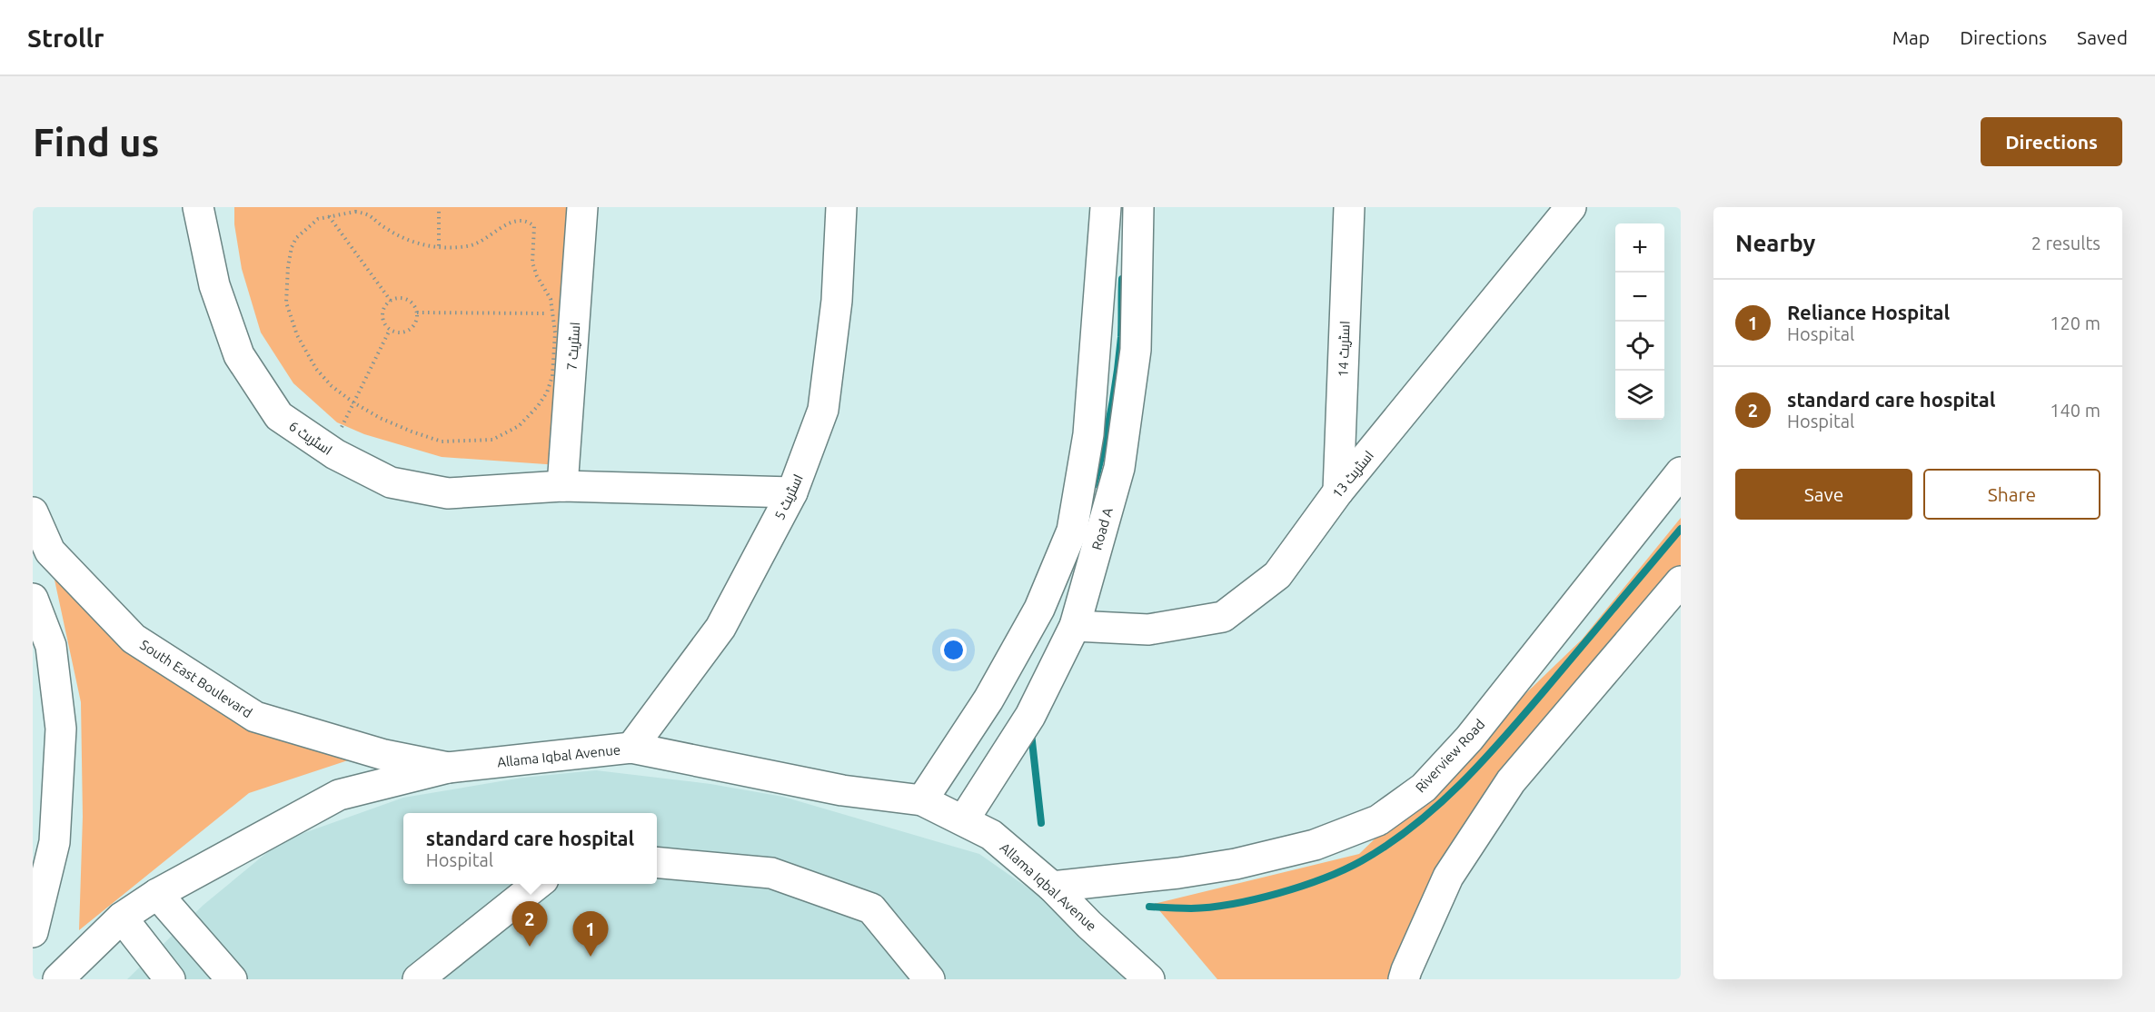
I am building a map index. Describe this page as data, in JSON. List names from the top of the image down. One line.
{"streets":{"street":["اسٹریٹ 7","اسٹریٹ 14","اسٹریٹ 6","اسٹریٹ 13","اسٹریٹ 5","Road A","South East Boulevard","Allama Iqbal Avenue","Riverview Road"]},"crossings":[["اسٹریٹ 7","اسٹریٹ 6"],["اسٹریٹ 14","اسٹریٹ 13"],["اسٹریٹ 6","اسٹریٹ 5"],["اسٹریٹ 13","Road A"],["اسٹریٹ 5","Allama Iqbal Avenue"],["Road A","Allama Iqbal Avenue"],["South East Boulevard","Allama Iqbal Avenue"],["Allama Iqbal Avenue","Riverview Road"]],"page":{"header":"Strollr","nav":["Map","Directions","Saved"],"buttons":["Directions",["Save","Share"]],"title":"Find us","heading":["Nearby","2 results"],"map_buttons":["+","−"],"list":[{"mark":"1","name":"Reliance Hospital","note":"Hospital","value":"120 m"},{"mark":"2","name":"standard care hospital","note":"Hospital","value":"140 m"}],"popup":["standard care hospital","Hospital"],"pins":["2","1"]}}
